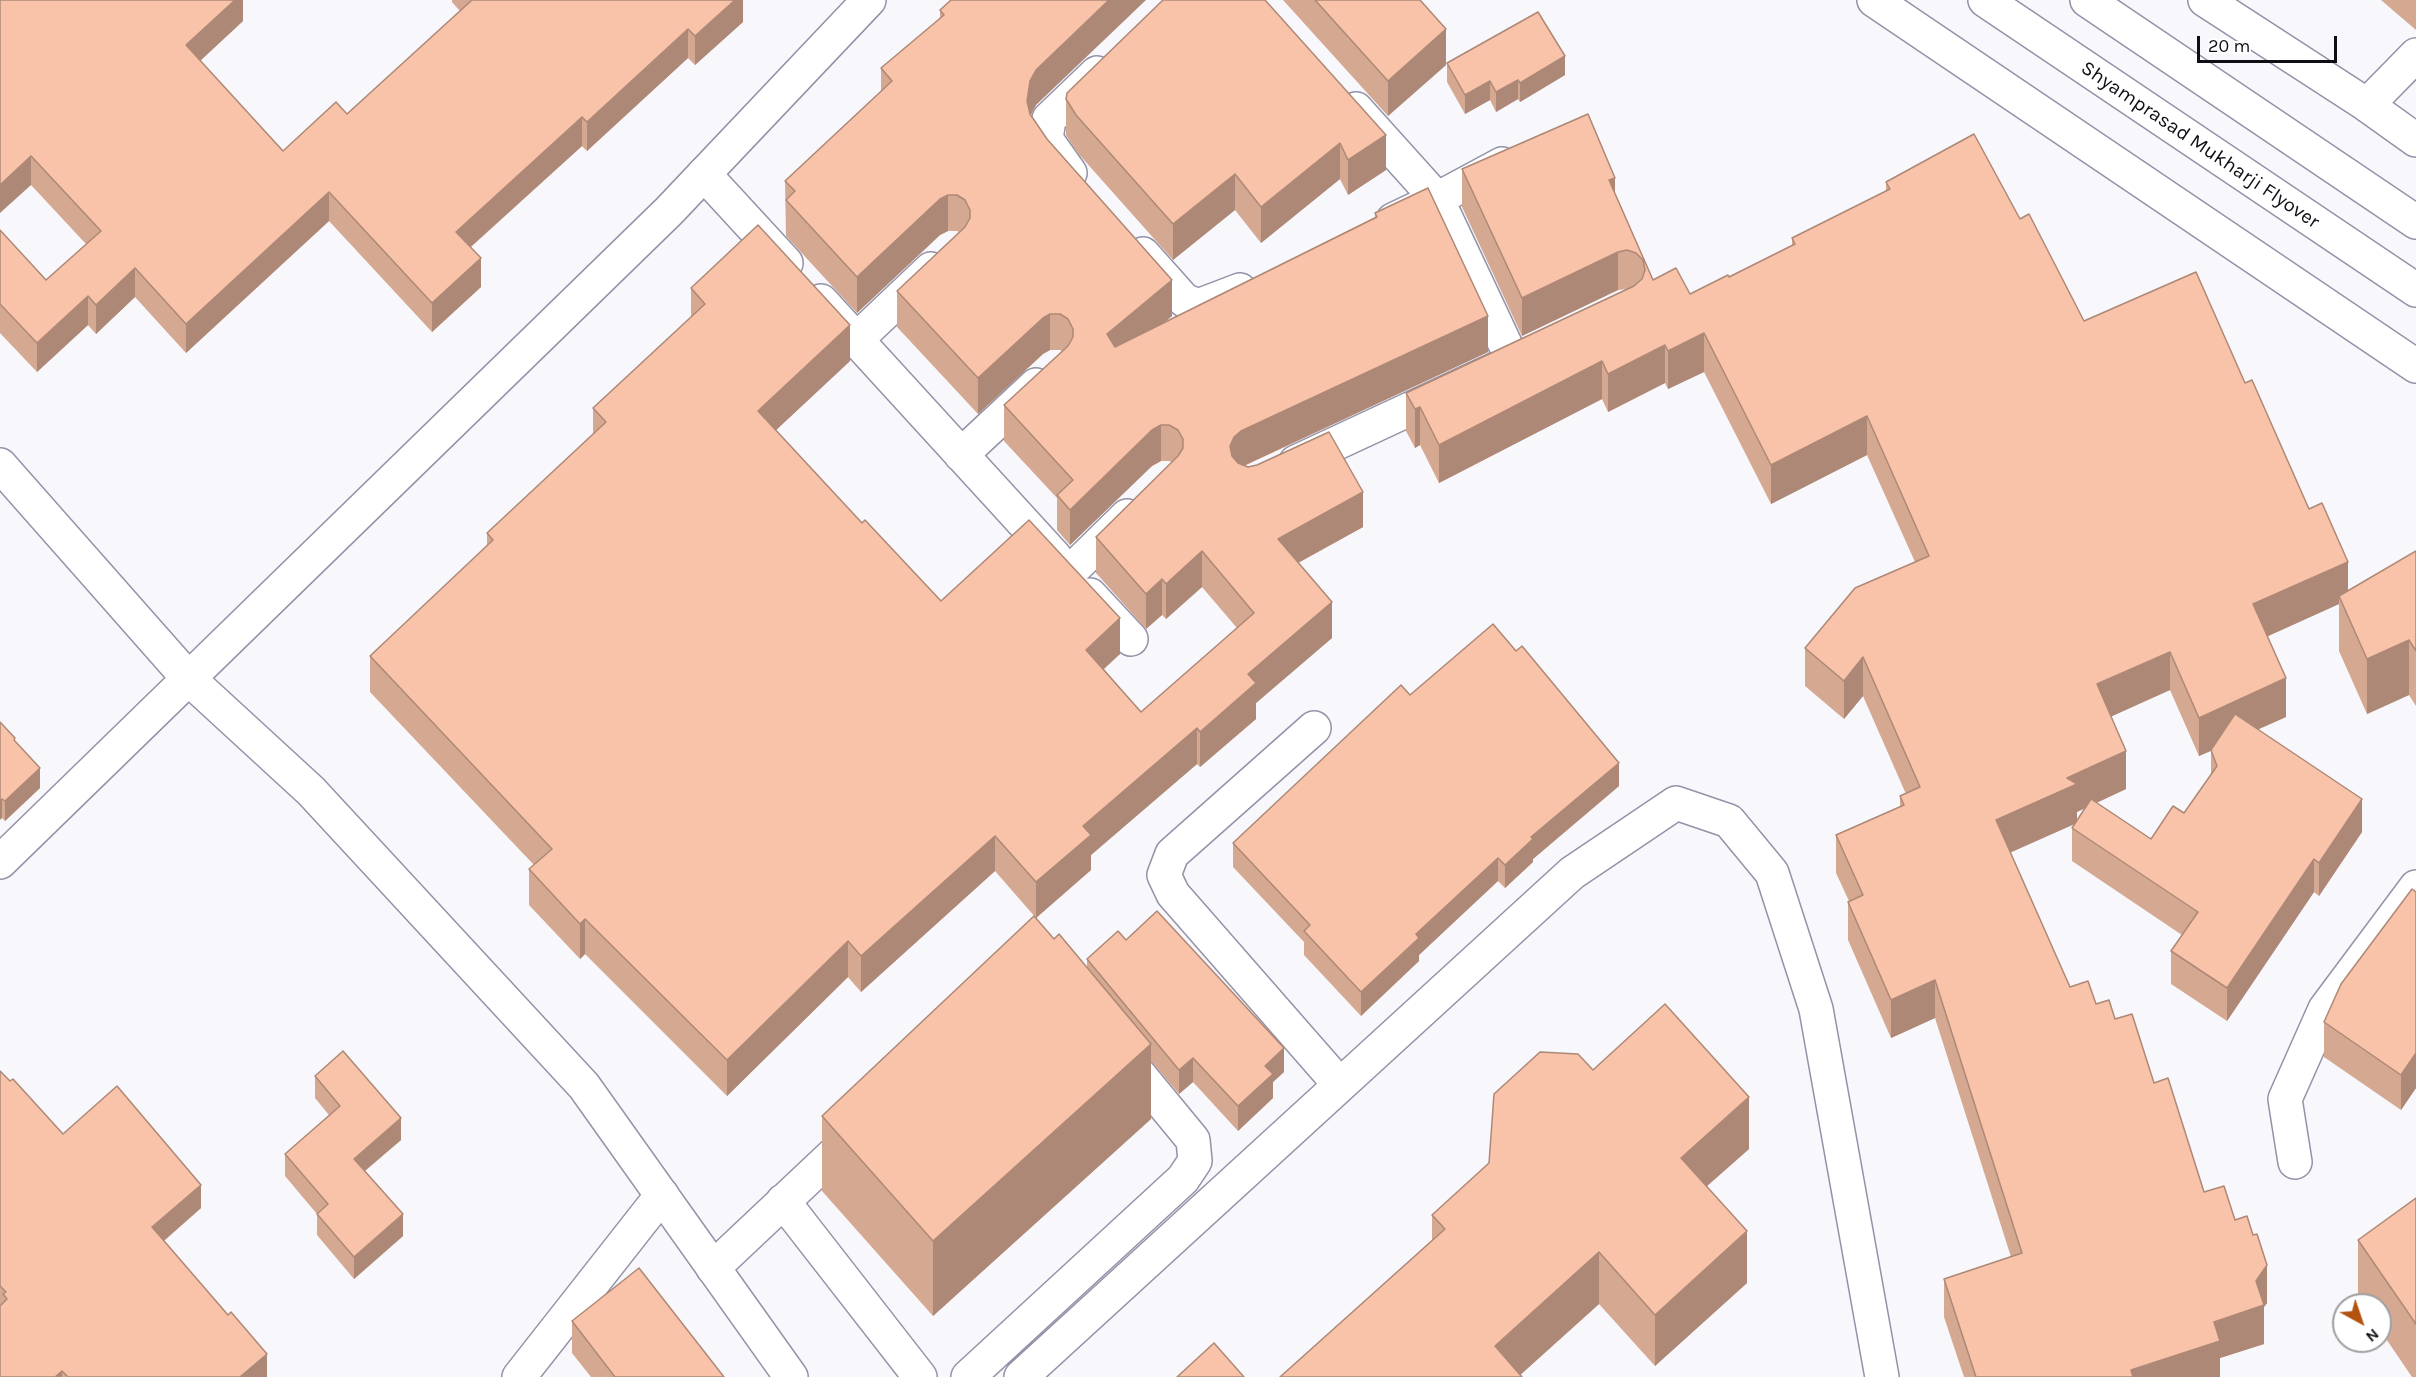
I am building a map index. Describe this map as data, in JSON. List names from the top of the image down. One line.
{"streets":{"street":["Shyamprasad Mukharji Flyover"]},"scale_bar":"20 m","north":"bottom right"}
